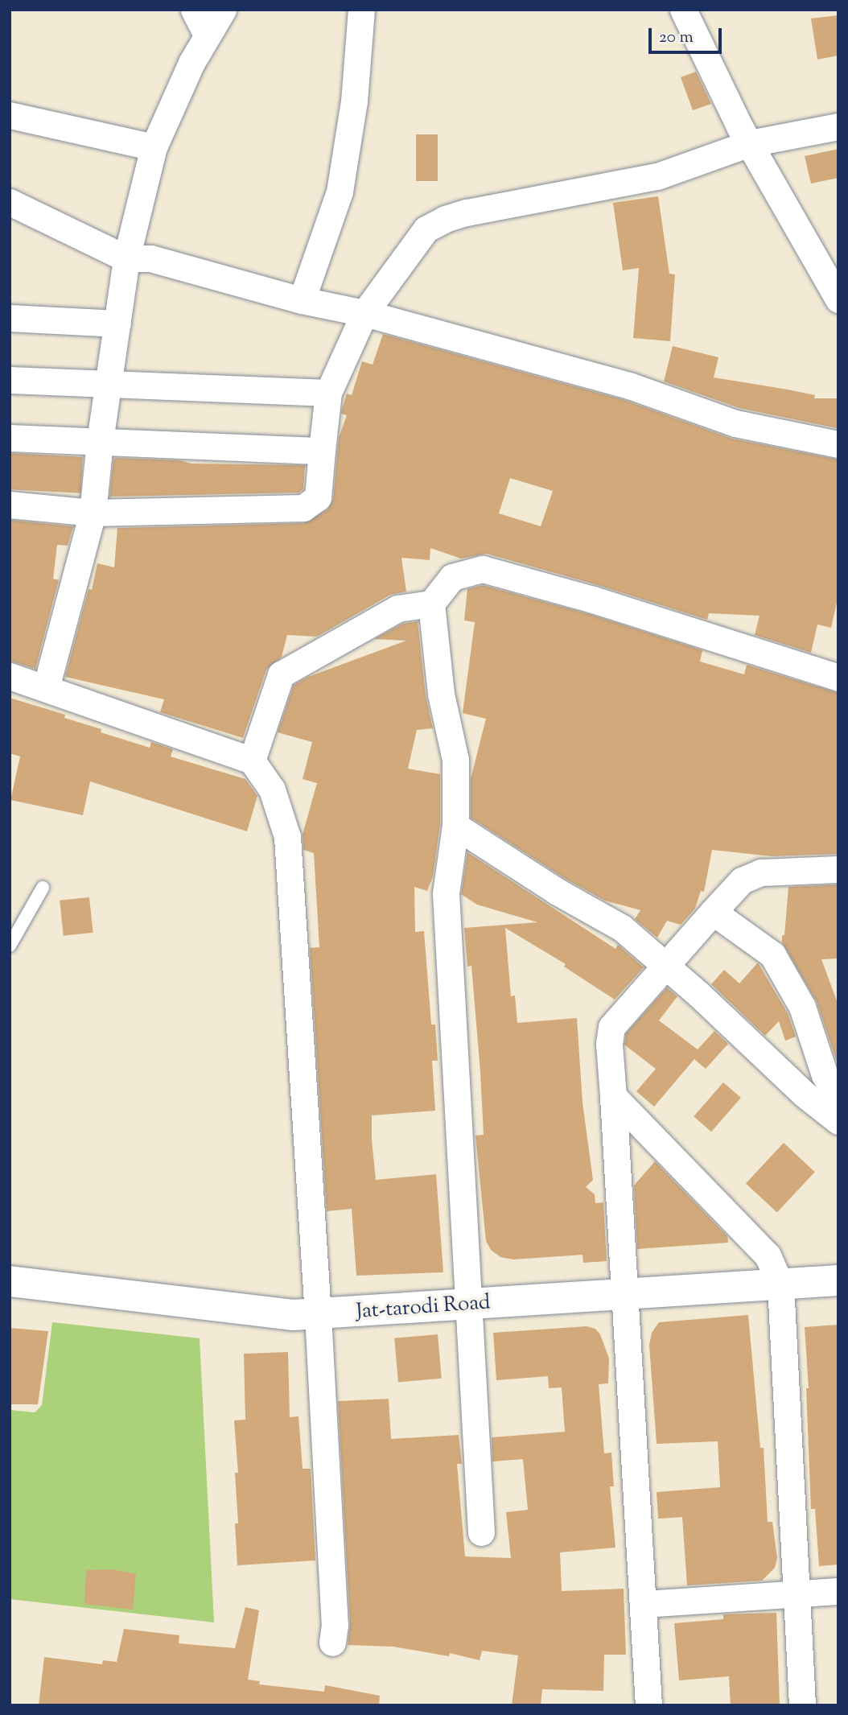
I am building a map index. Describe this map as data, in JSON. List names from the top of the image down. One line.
{"streets":{"street":["Jat-tarodi Road"]},"scale_bar":"20 m"}
